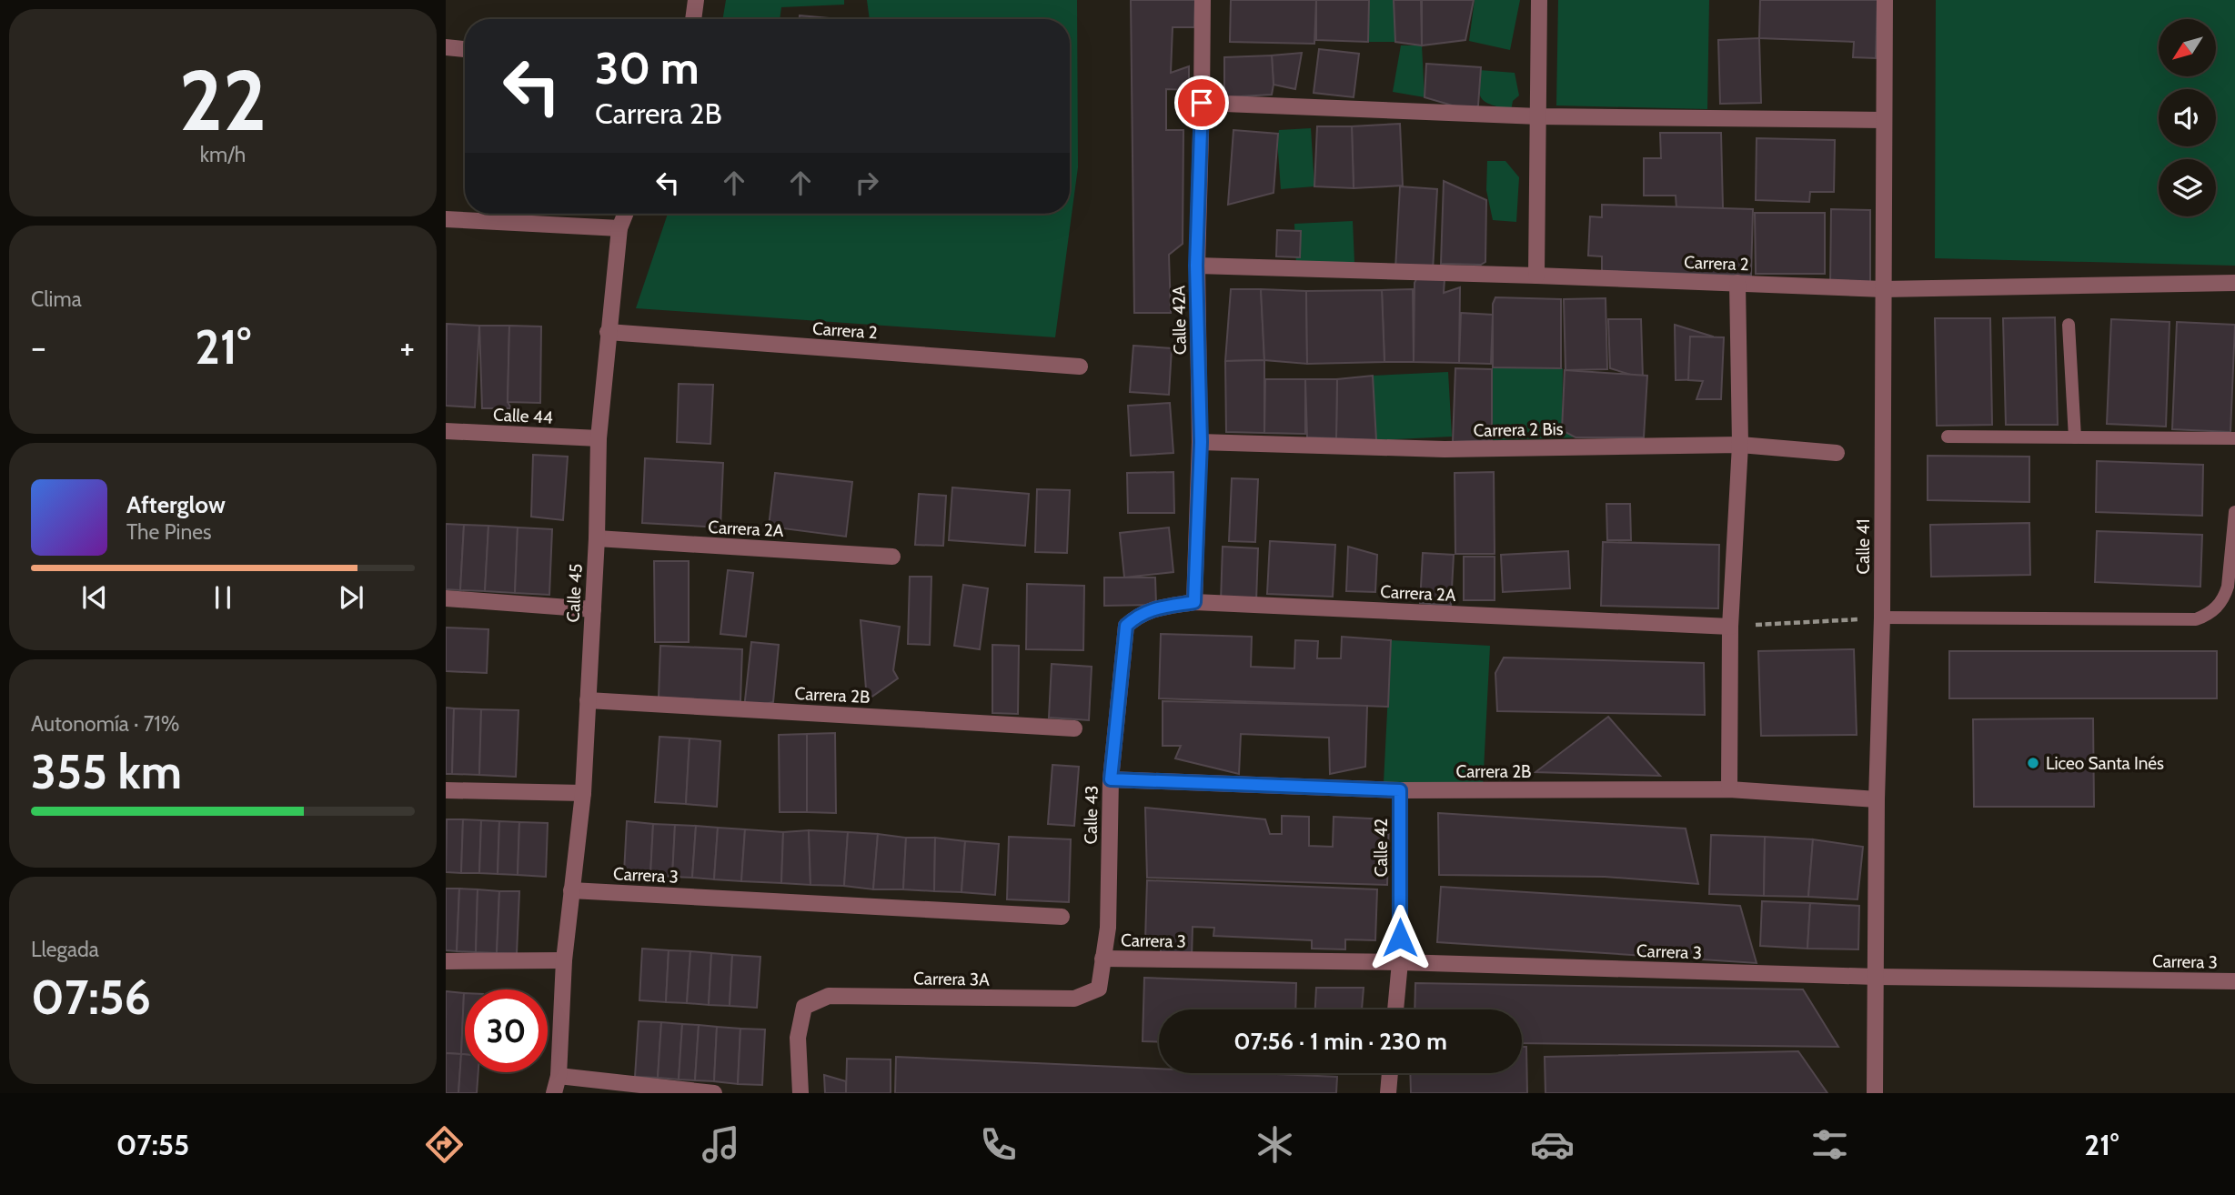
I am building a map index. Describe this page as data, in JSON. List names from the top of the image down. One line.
{"streets":{"street":["Carrera 2","Calle 42A","Calle 44","Carrera 2 Bis","Carrera 2A","Calle 41","Calle 45","Carrera 2B","Calle 43","Calle 42","Carrera 3","Carrera 3A"]},"crossings":[["Carrera 2","Calle 42A"],["Carrera 2","Calle 41"],["Carrera 2","Calle 45"],["Calle 42A","Carrera 2 Bis"],["Calle 42A","Carrera 2A"],["Calle 44","Calle 45"],["Carrera 2A","Calle 45"],["Carrera 2A","Calle 43"],["Calle 41","Carrera 2B"],["Calle 41","Carrera 3"],["Calle 45","Carrera 2B"],["Calle 45","Carrera 3"],["Carrera 2B","Calle 43"],["Carrera 2B","Calle 42"],["Calle 43","Carrera 3"],["Calle 43","Carrera 3A"],["Calle 42","Carrera 3"]],"places":["Liceo Santa Inés"],"north":"bottom left","page":{"tile":[["22","km/h"],"Clima",["Autonomía · 71%","355 km"],["Llegada","07:56"]],"turn":["30 m","Carrera 2B"],"heat":["−","21°","+"],"song":["Afterglow","The Pines"],"limit":"30","trip":"07:56 · 1 min · 230 m","tabs":["07:55","21°"]}}
